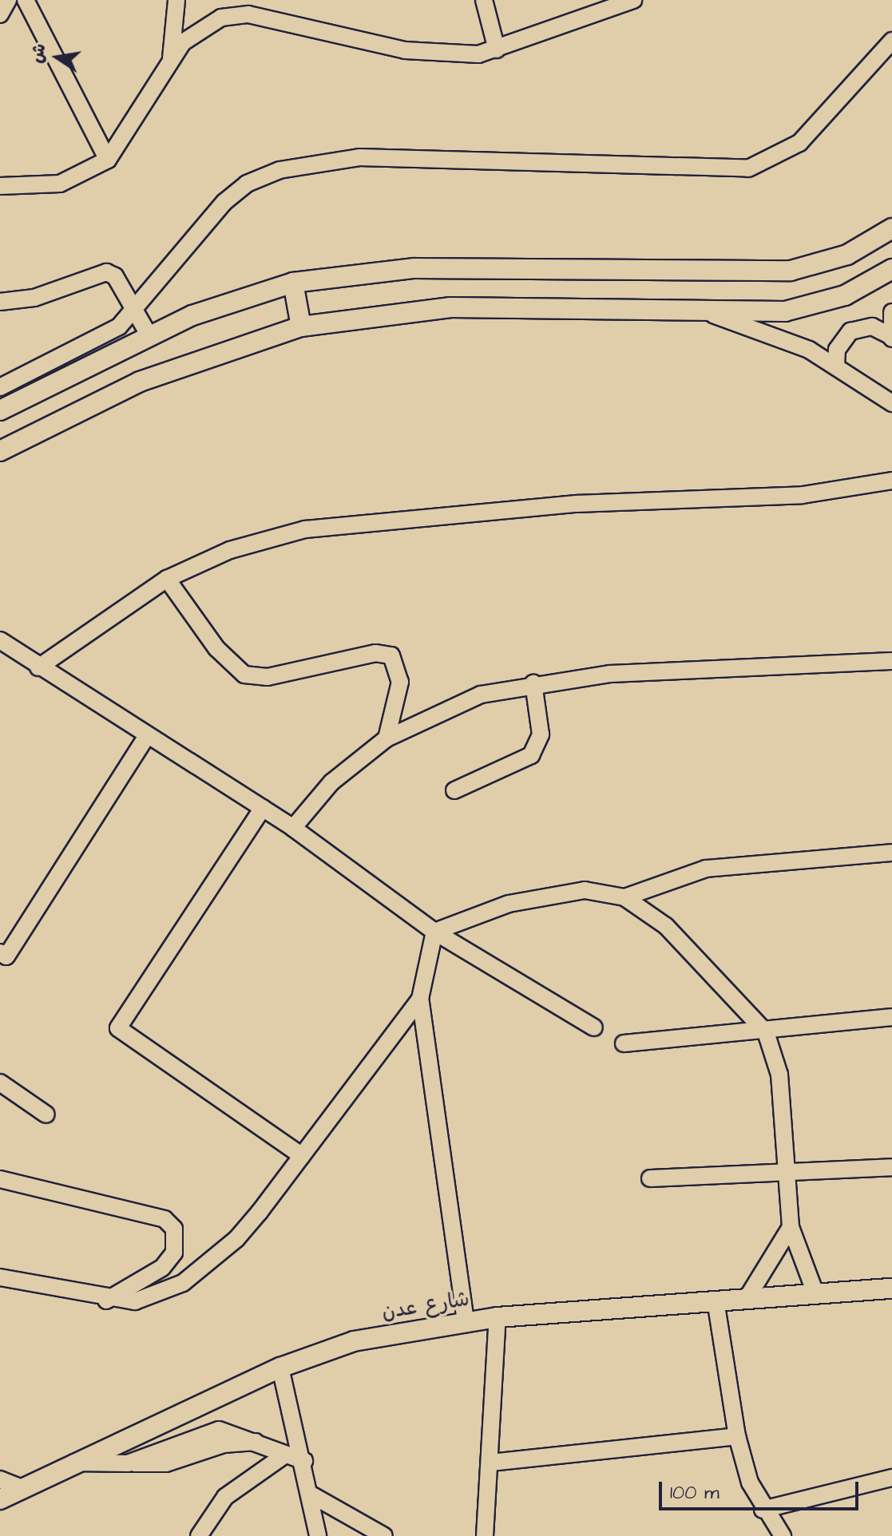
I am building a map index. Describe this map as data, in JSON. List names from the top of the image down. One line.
{"streets":{"street":["شارع عدن"]},"scale_bar":"100 m","north":"left"}
